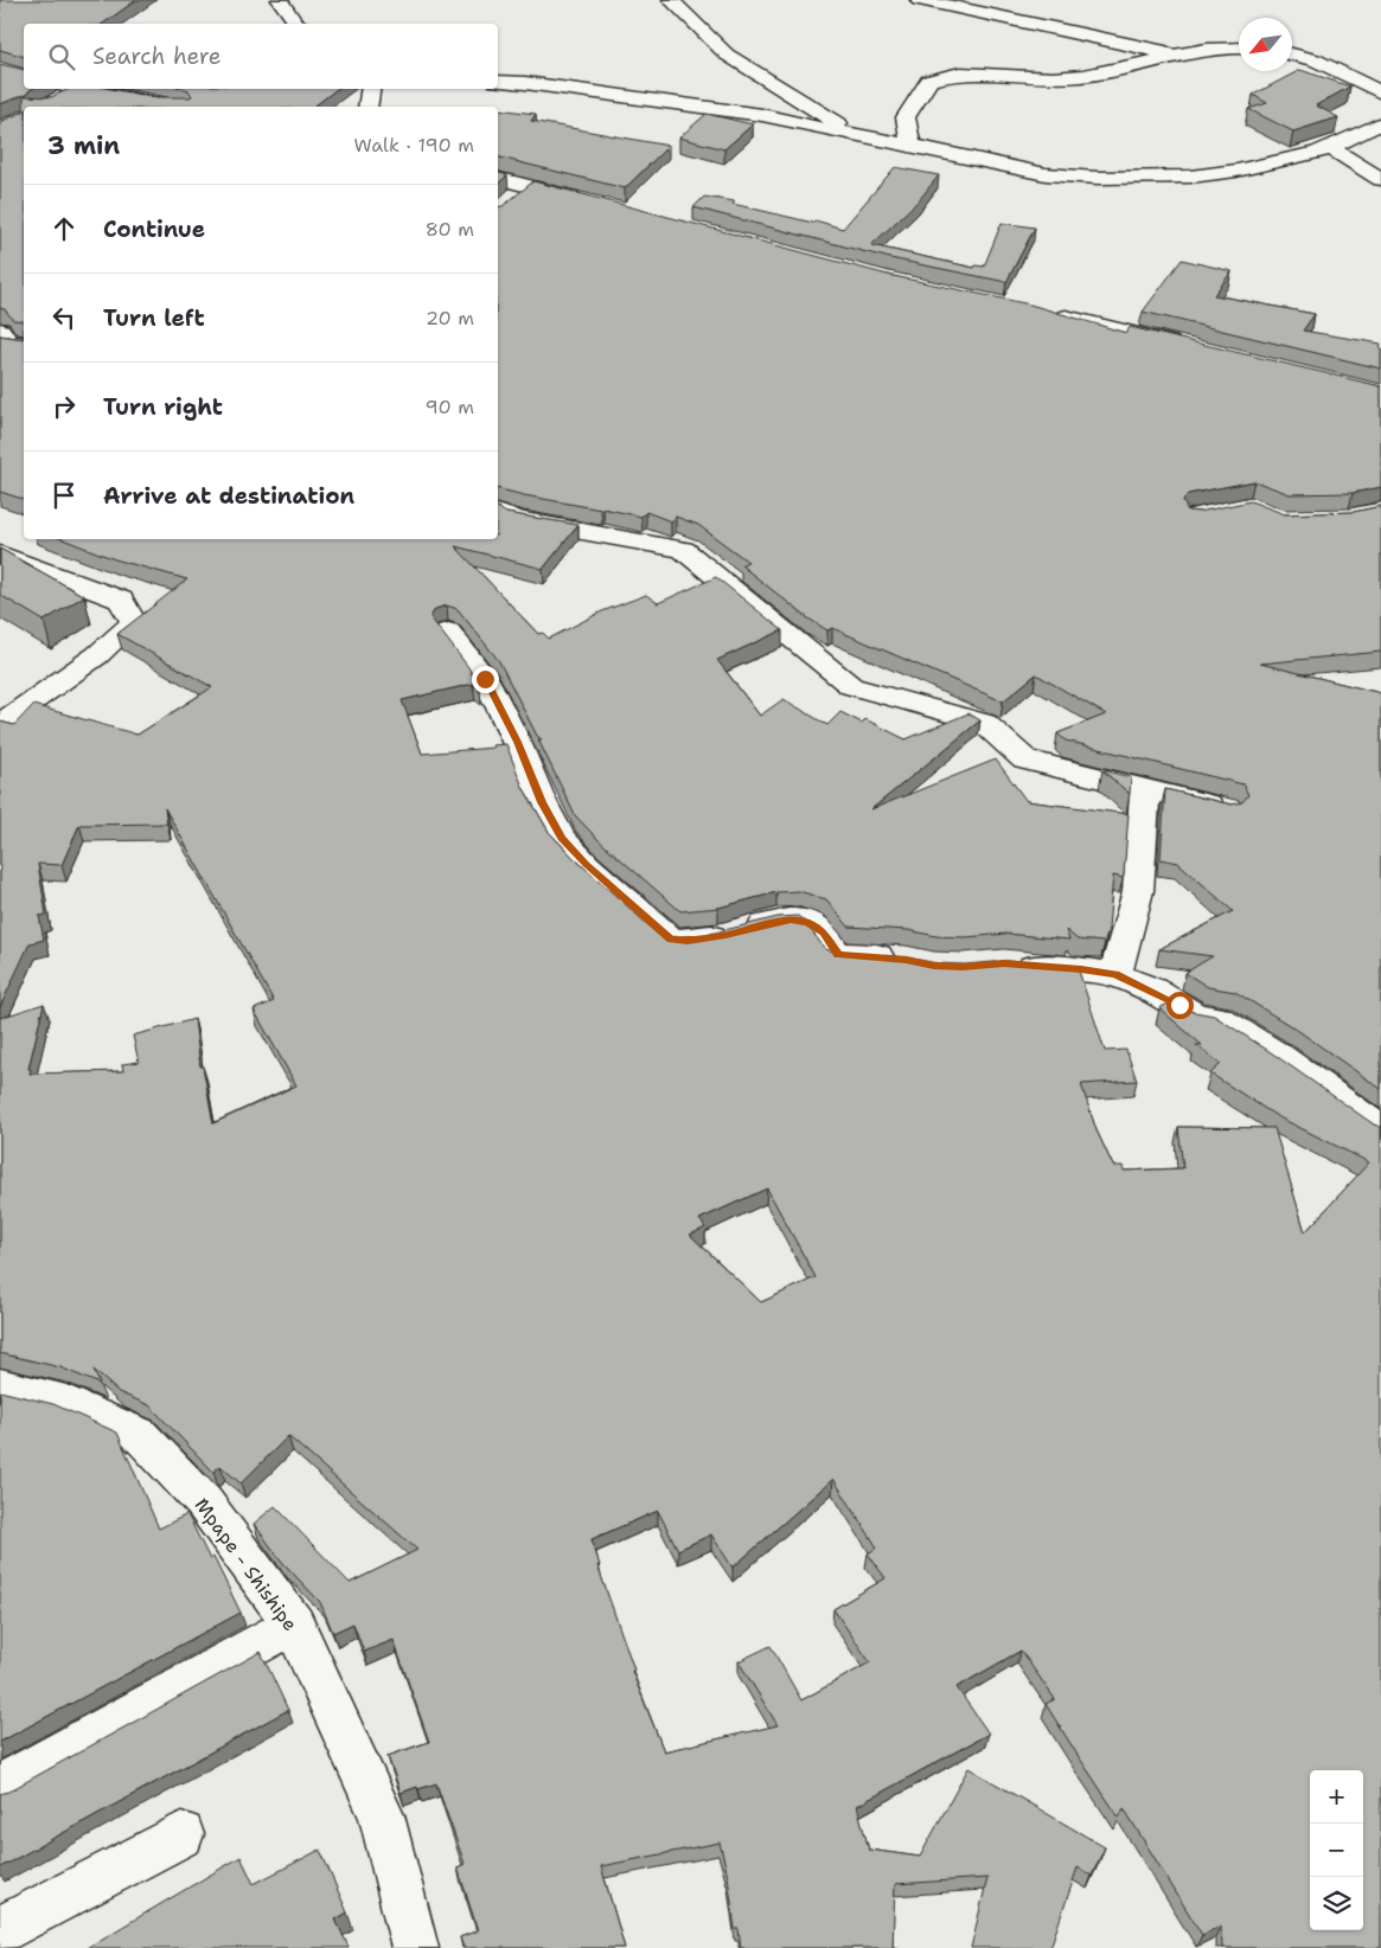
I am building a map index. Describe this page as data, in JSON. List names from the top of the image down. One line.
{"streets":{"street":["Mpape - Shishipe"]},"north":"bottom left","page":{"search":"Search here","heading":["3 min","Walk · 190 m"],"list":[["Continue","80 m"],["Turn left","20 m"],["Turn right","90 m"],"Arrive at destination"],"map_buttons":["+","−"]}}
